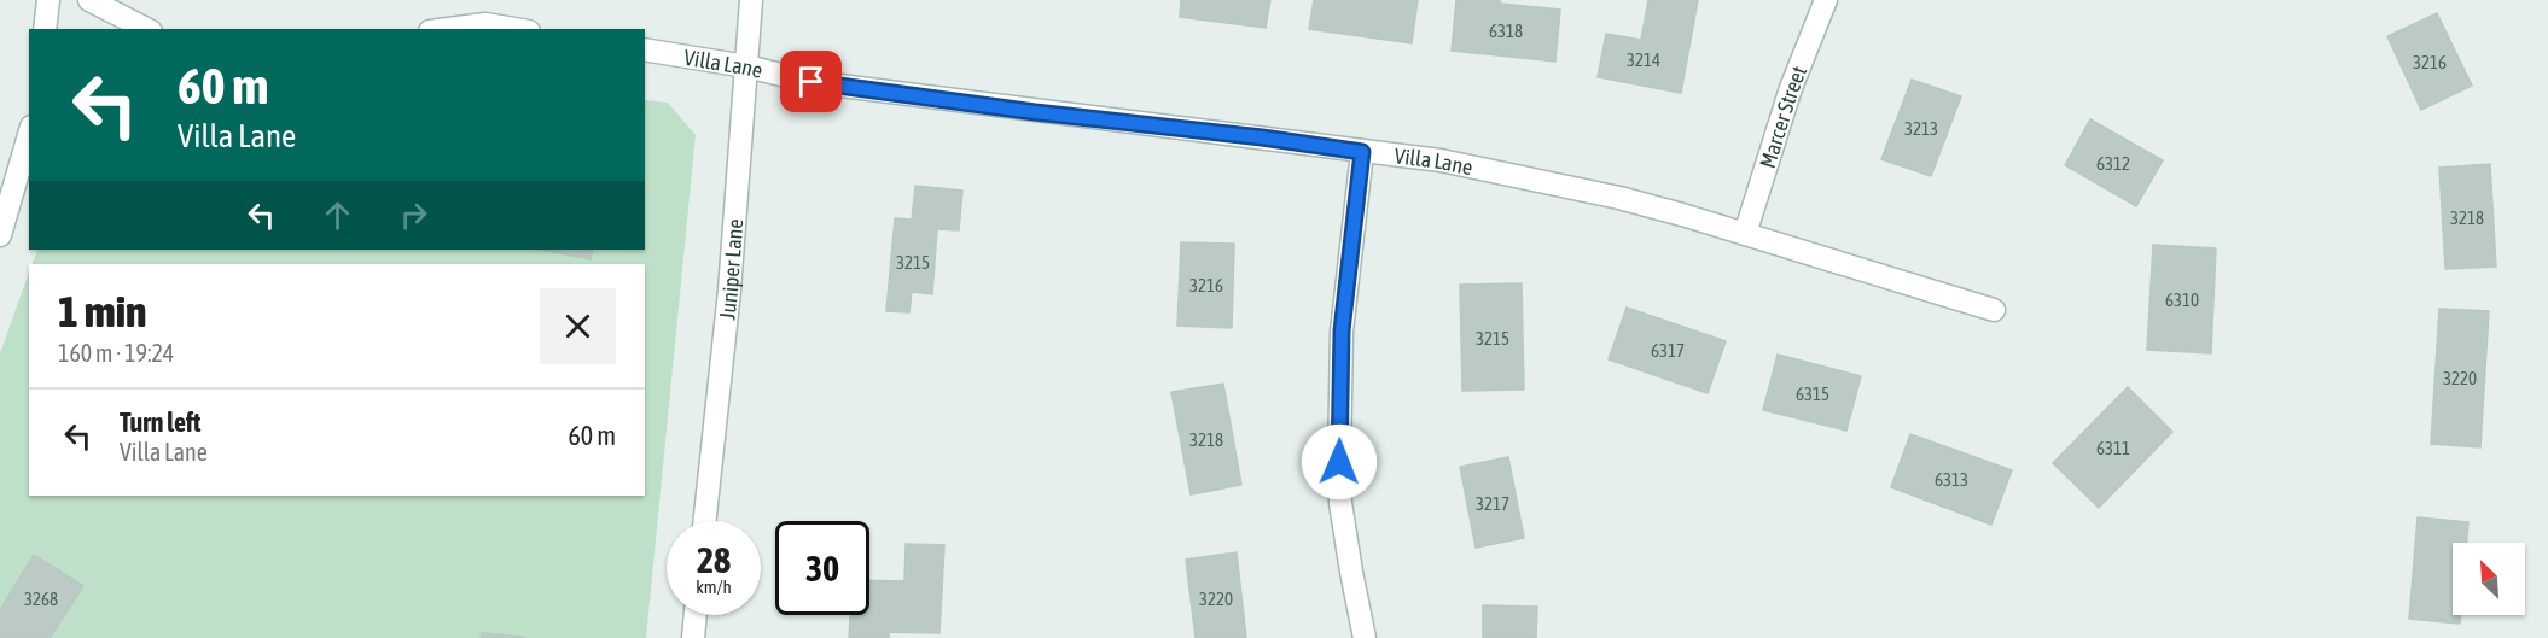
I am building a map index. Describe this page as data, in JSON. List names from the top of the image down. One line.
{"streets":{"street":["Villa Lane","Marcer Street","Juniper Lane"]},"crossings":[["Villa Lane","Marcer Street"],["Villa Lane","Juniper Lane"]],"house_numbers":["6318","3214","3216","3213","6312","3218","3215","3216","6310","3215","6317","3220","6315","3218","6311","6313","3217","3268","3220"],"north":"top left","page":{"turn":["60 m","Villa Lane"],"heading":["1 min","160 m · 19:24"],"list":[{"name":"Turn left","note":"Villa Lane","value":"60 m"}],"speed":"28 km/h","limit":"30"}}
